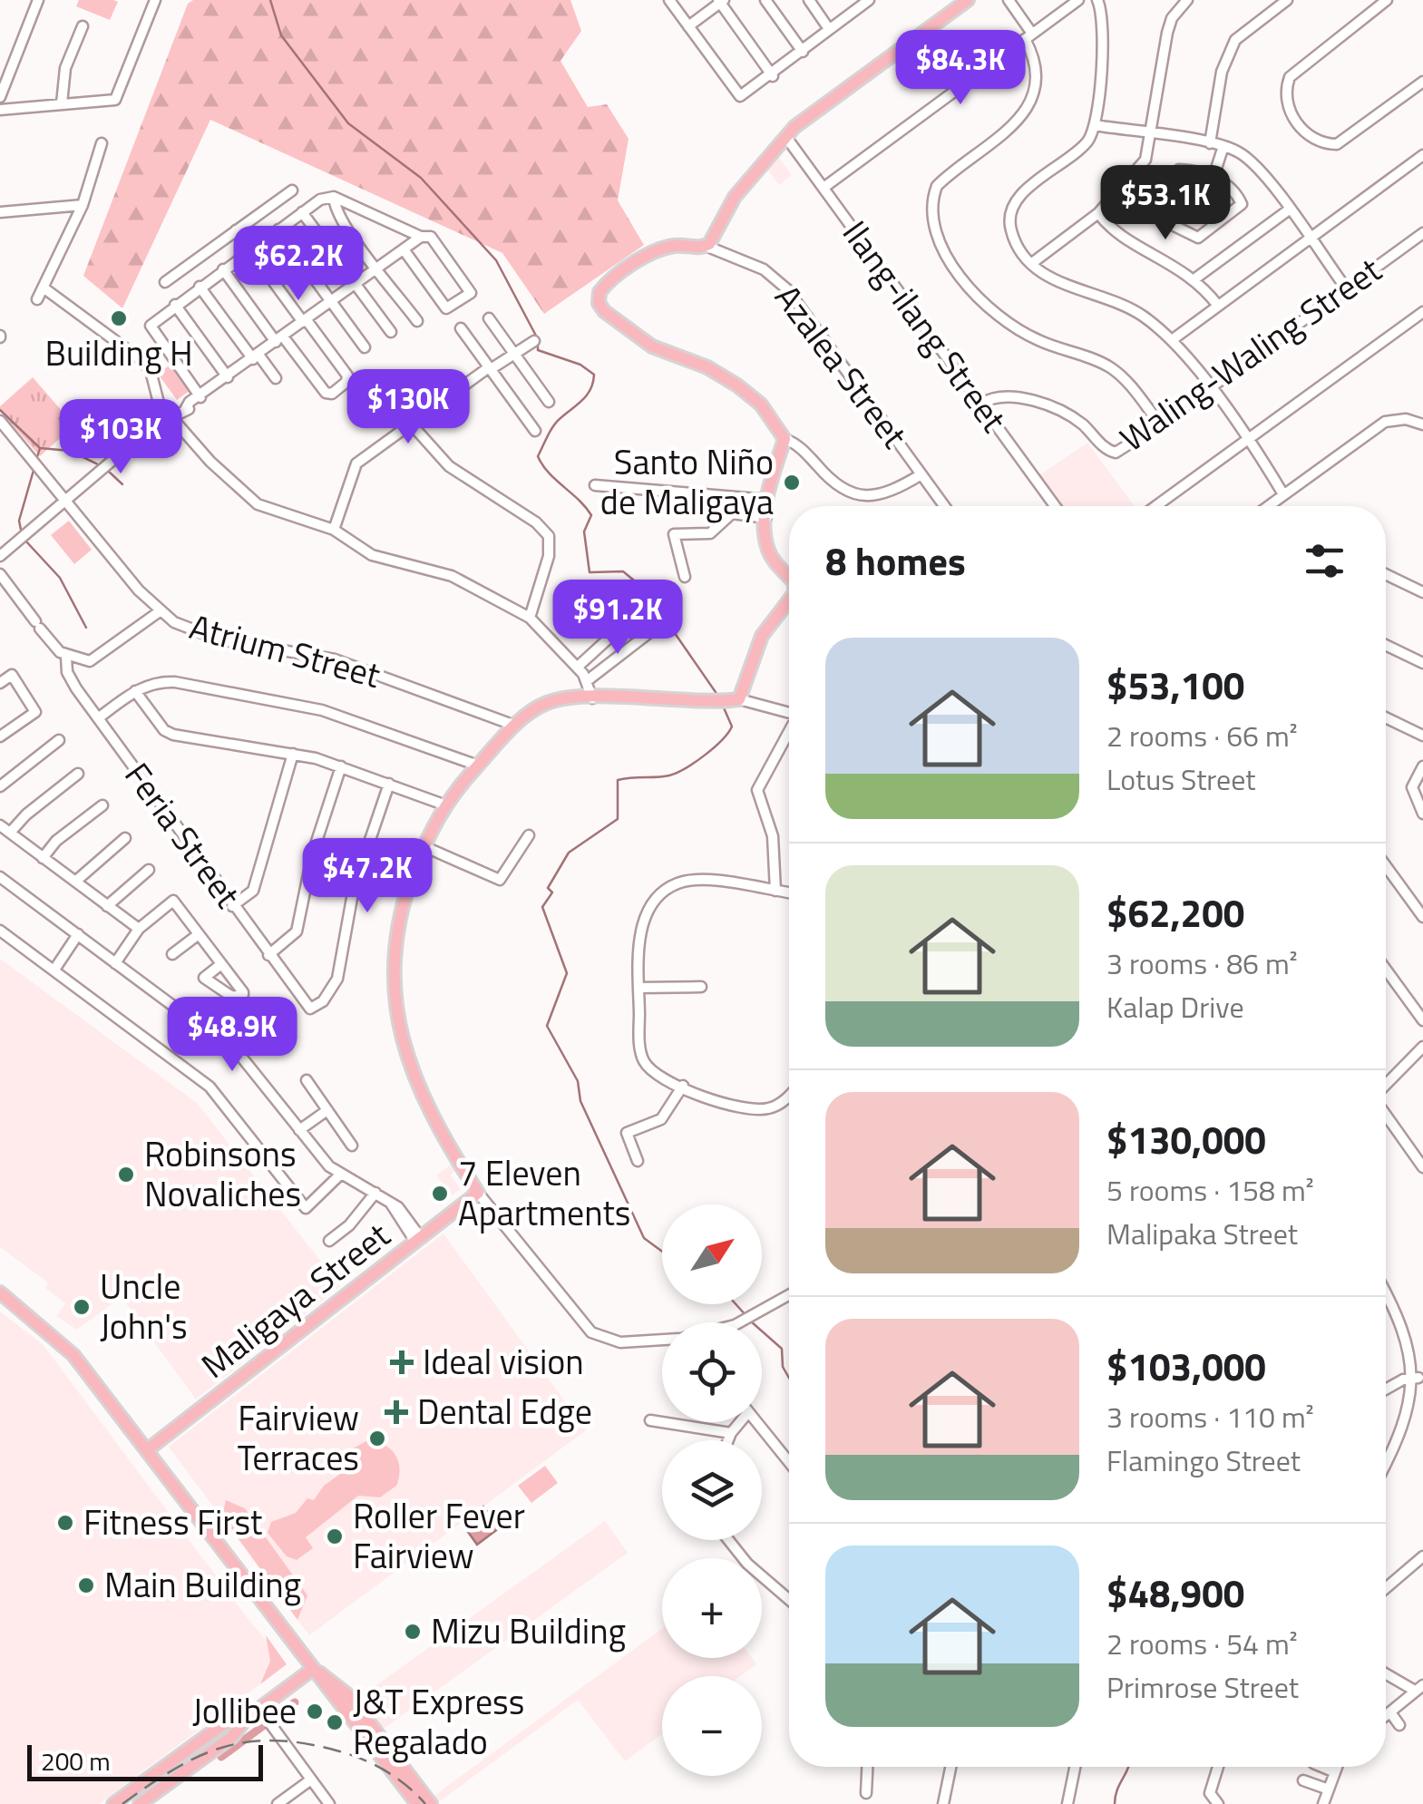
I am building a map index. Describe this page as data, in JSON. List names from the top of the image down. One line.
{"streets":{"main road":["Maligaya Street"],"street":["Ilang-ilang Street","Waling-Waling Street","Azalea Street","Atrium Street","Feria Street"]},"crossings":[["Ilang-ilang Street","Waling-Waling Street"]],"places":{"other":["Building H","Santo Niño de Maligaya","Robinsons Novaliches","7 Eleven Apartments","Uncle John's","Fairview Terraces","Fitness First","Roller Fever Fairview","Main Building","Mizu Building","Jollibee","J&T Express Regalado"],"health":["Ideal vision","Dental Edge"]},"scale_bar":"200 m","north":"top right","page":{"price":["$84.3K","$53.1K","$62.2K","$130K","$103K","$91.2K","$47.2K","$48.9K"],"heading":"8 homes","list":[{"name":"$53,100","note":"2 rooms · 66 m² · Lotus Street"},{"name":"$62,200","note":"3 rooms · 86 m² · Kalap Drive"},{"name":"$130,000","note":"5 rooms · 158 m² · Malipaka Street"},{"name":"$103,000","note":"3 rooms · 110 m² · Flamingo Street"},{"name":"$48,900","note":"2 rooms · 54 m² · Primrose Street"}],"map_buttons":["+","−"],"scale":"200 m"}}
